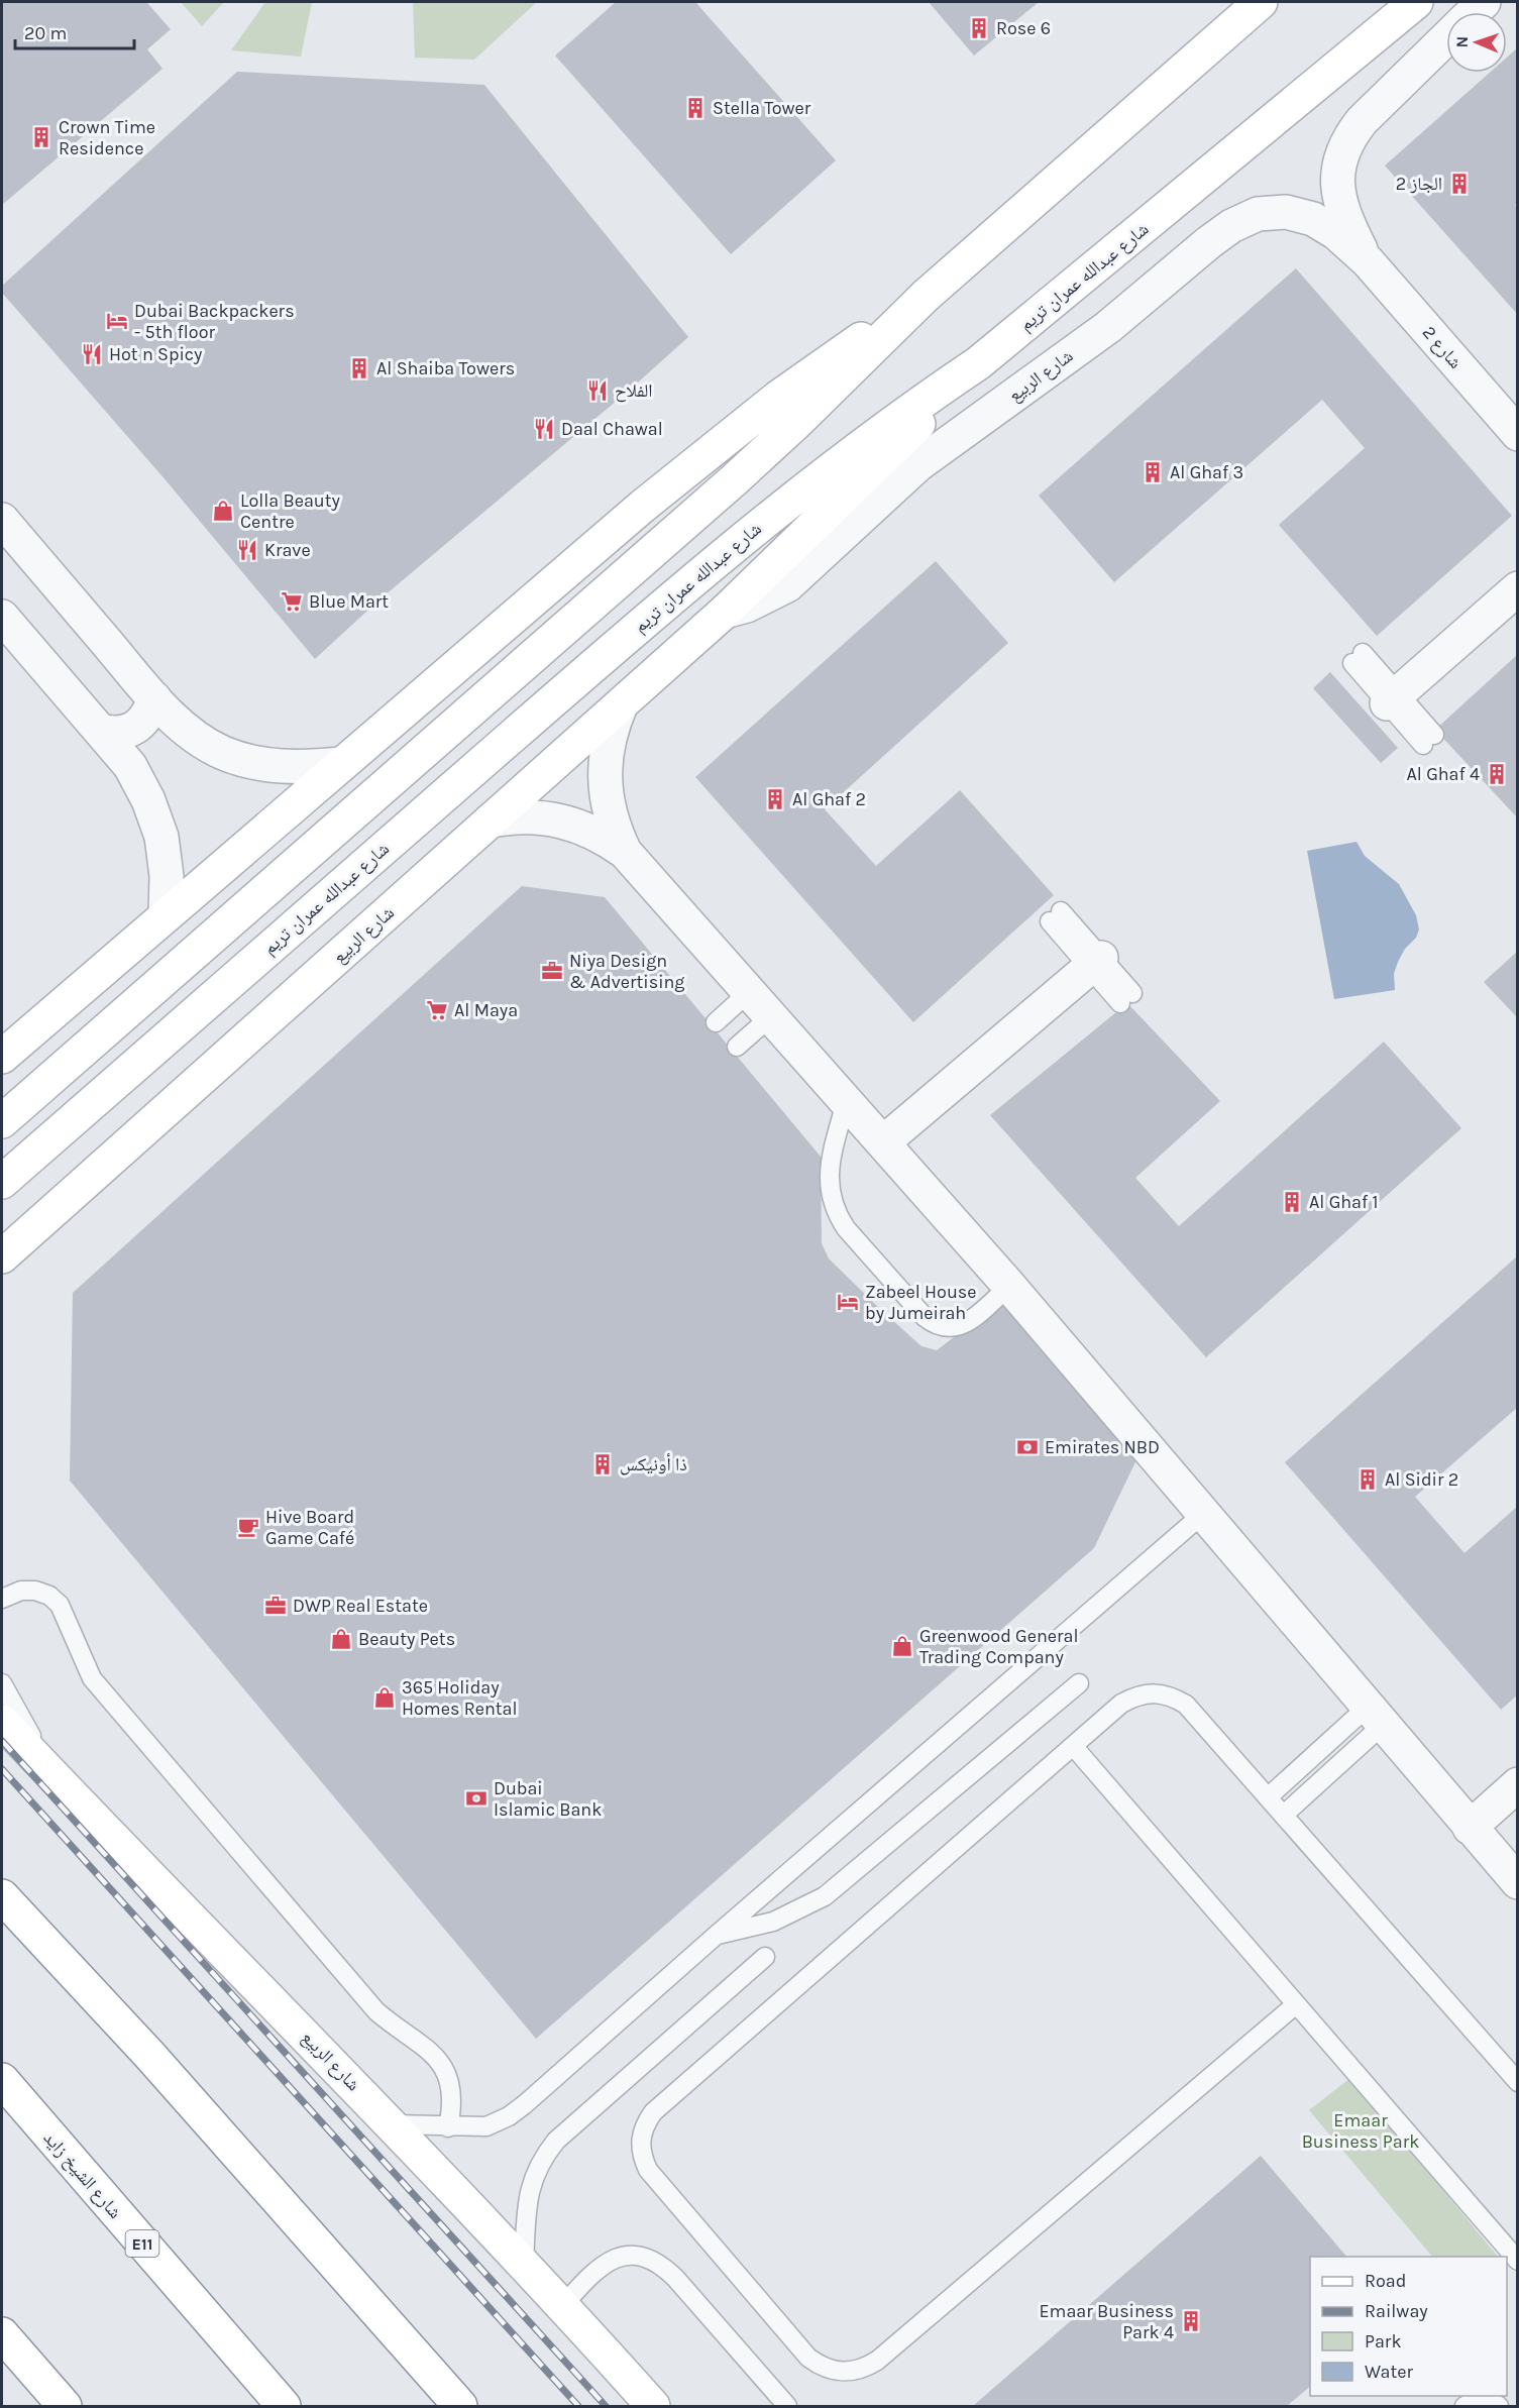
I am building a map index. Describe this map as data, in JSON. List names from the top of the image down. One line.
{"streets":{"main road":["شارع عبدالله عمران تريم","شارع الربيع","شارع الشيخ زايد","E11"],"street":["شارع 2"]},"crossings":[["شارع عبدالله عمران تريم","شارع الربيع"],["شارع 2","شارع الربيع"]],"parks":["Emaar Business Park"],"places":{"building":["Rose 6","Stella Tower","Crown Time Residence","الجاز 2","Al Shaiba Towers","Al Ghaf 3","Al Ghaf 4","Al Ghaf 2","Al Ghaf 1","ذا أونيكس","Al Sidir 2","Emaar Business Park 4"],"hotel":["Dubai Backpackers - 5th floor","Zabeel House by Jumeirah"],"restaurant":["Hot n Spicy","الفلاح","Daal Chawal","Krave"],"shop":["Lolla Beauty Centre","Beauty Pets","Greenwood General Trading Company","365 Holiday Homes Rental"],"supermarket":["Blue Mart","Al Maya"],"office":["Niya Design & Advertising","DWP Real Estate"],"bank":["Emirates NBD","Dubai Islamic Bank"],"cafe":["Hive Board Game Café"]},"legend":["Road","Railway","Park","Water"],"scale_bar":"20 m","north":"left"}
